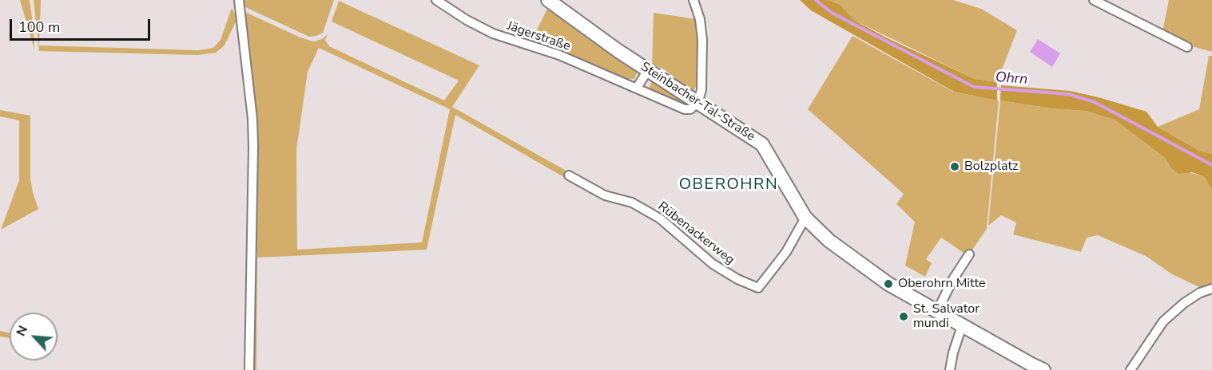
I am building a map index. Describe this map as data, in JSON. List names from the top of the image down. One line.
{"streets":{"main road":["Steinbacher-Tal-Straße"],"street":["Jägerstraße","Rübenackerweg"]},"crossings":[["Jägerstraße","Steinbacher-Tal-Straße"],["Steinbacher-Tal-Straße","Rübenackerweg"]],"districts":["OBEROHRN"],"water":["Ohrn"],"places":["Bolzplatz","Oberohrn Mitte","St. Salvator mundi"],"scale_bar":"100 m","north":"top left"}
